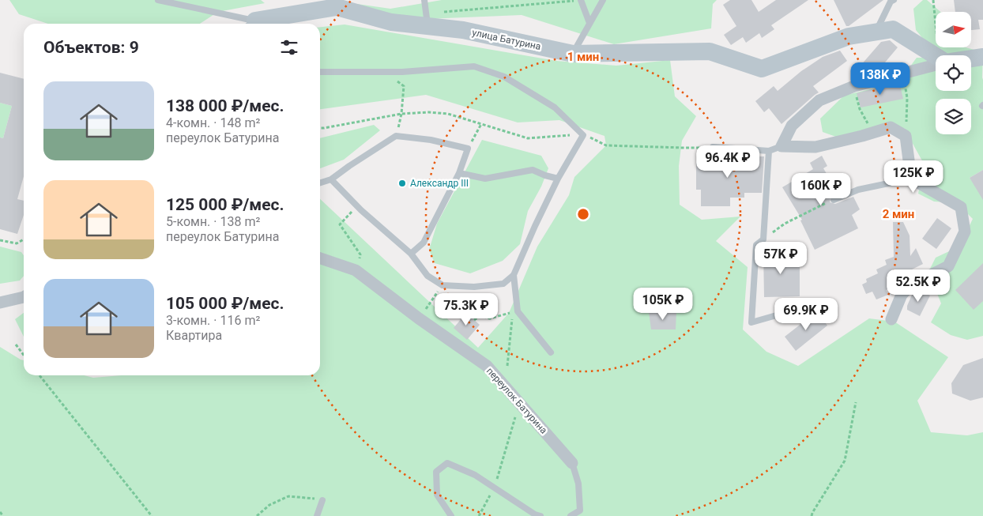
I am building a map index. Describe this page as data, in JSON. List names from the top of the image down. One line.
{"streets":{"street":["улица Батурина","переулок Батурина"]},"places":["Александр III"],"north":"right","page":{"heading":"Объектов: 9","price":["138K ₽","96.4K ₽","125K ₽","160K ₽","57K ₽","52.5K ₽","105K ₽","75.3K ₽","69.9K ₽"],"list":[{"name":"138 000 ₽/мес.","note":"4-комн. · 148 m² · переулок Батурина"},{"name":"125 000 ₽/мес.","note":"5-комн. · 138 m² · переулок Батурина"},{"name":"105 000 ₽/мес.","note":"3-комн. · 116 m² · Квартира"}]},"rings":["1 мин","2 мин"]}
